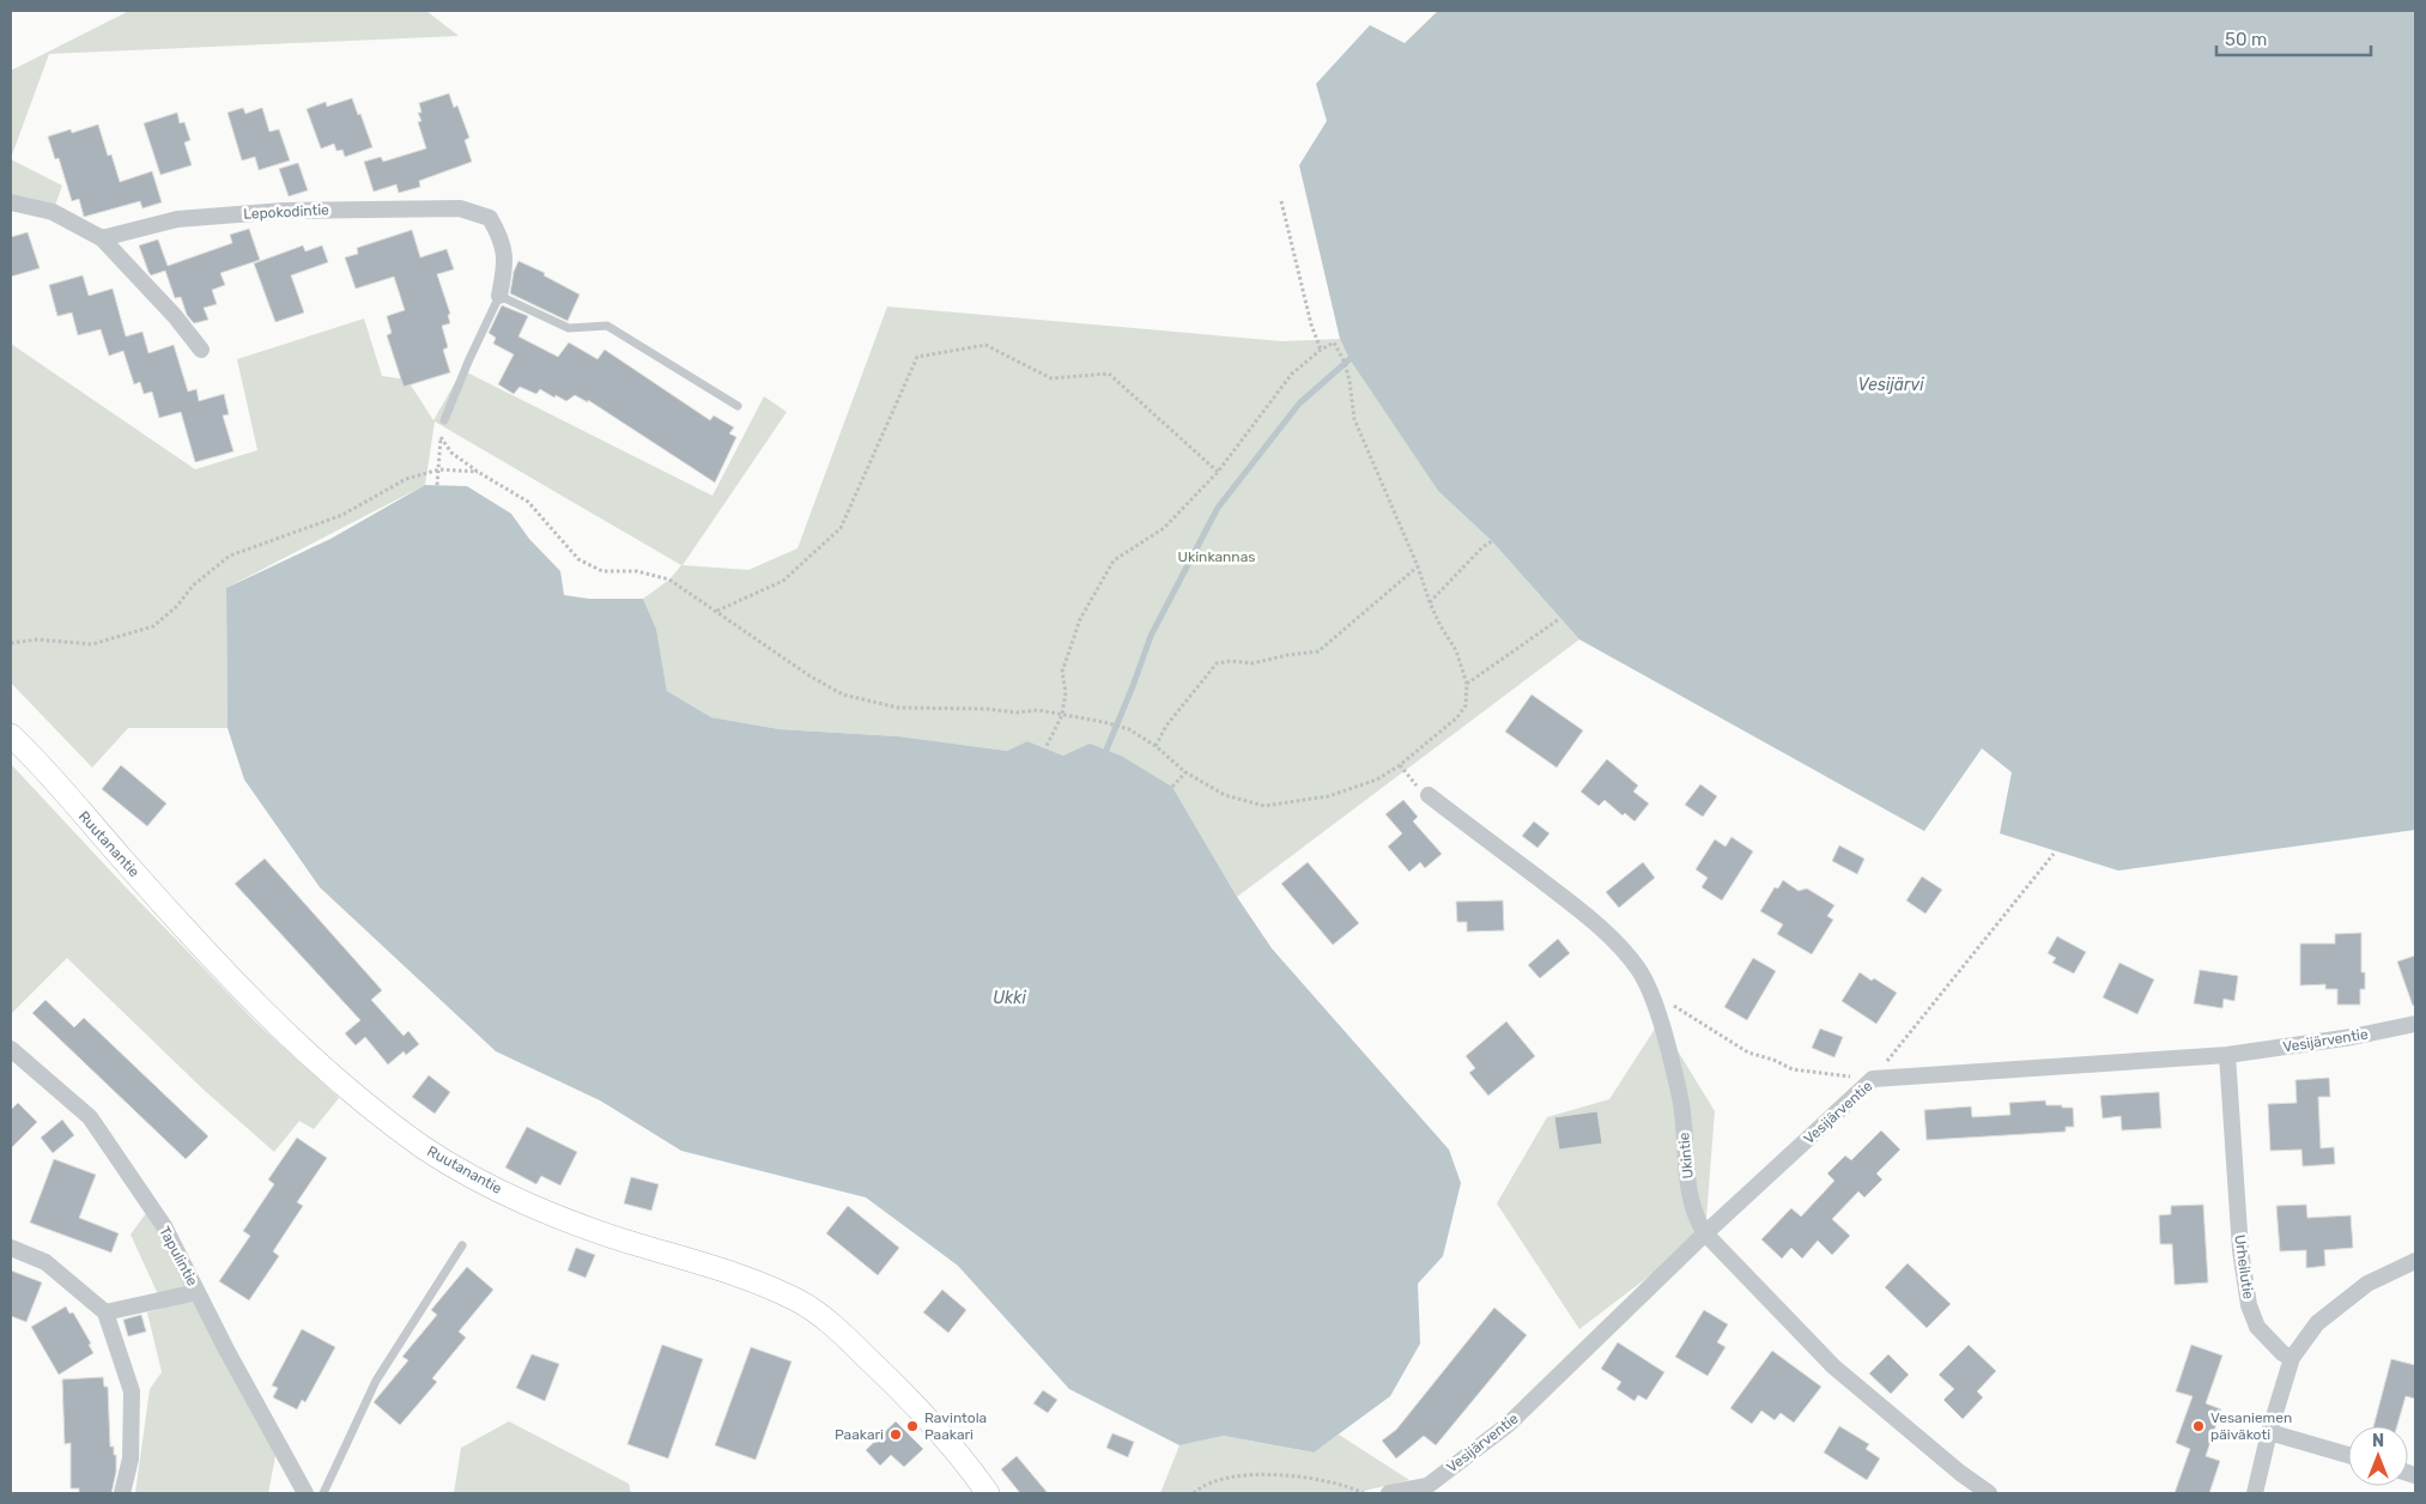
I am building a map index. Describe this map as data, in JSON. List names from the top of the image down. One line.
{"streets":{"main road":["Ruutanantie"],"street":["Lepokodintie","Vesijärventie","Ukintie","Tapulintie","Urheilutie"]},"crossings":[["Vesijärventie","Ukintie"],["Vesijärventie","Urheilutie"]],"water":["Vesijärvi","Ukki"],"parks":["Ukinkannas"],"places":["Ravintola Paakari","Vesaniemen päiväkoti","Paakari"],"scale_bar":"50 m","north":"top"}
